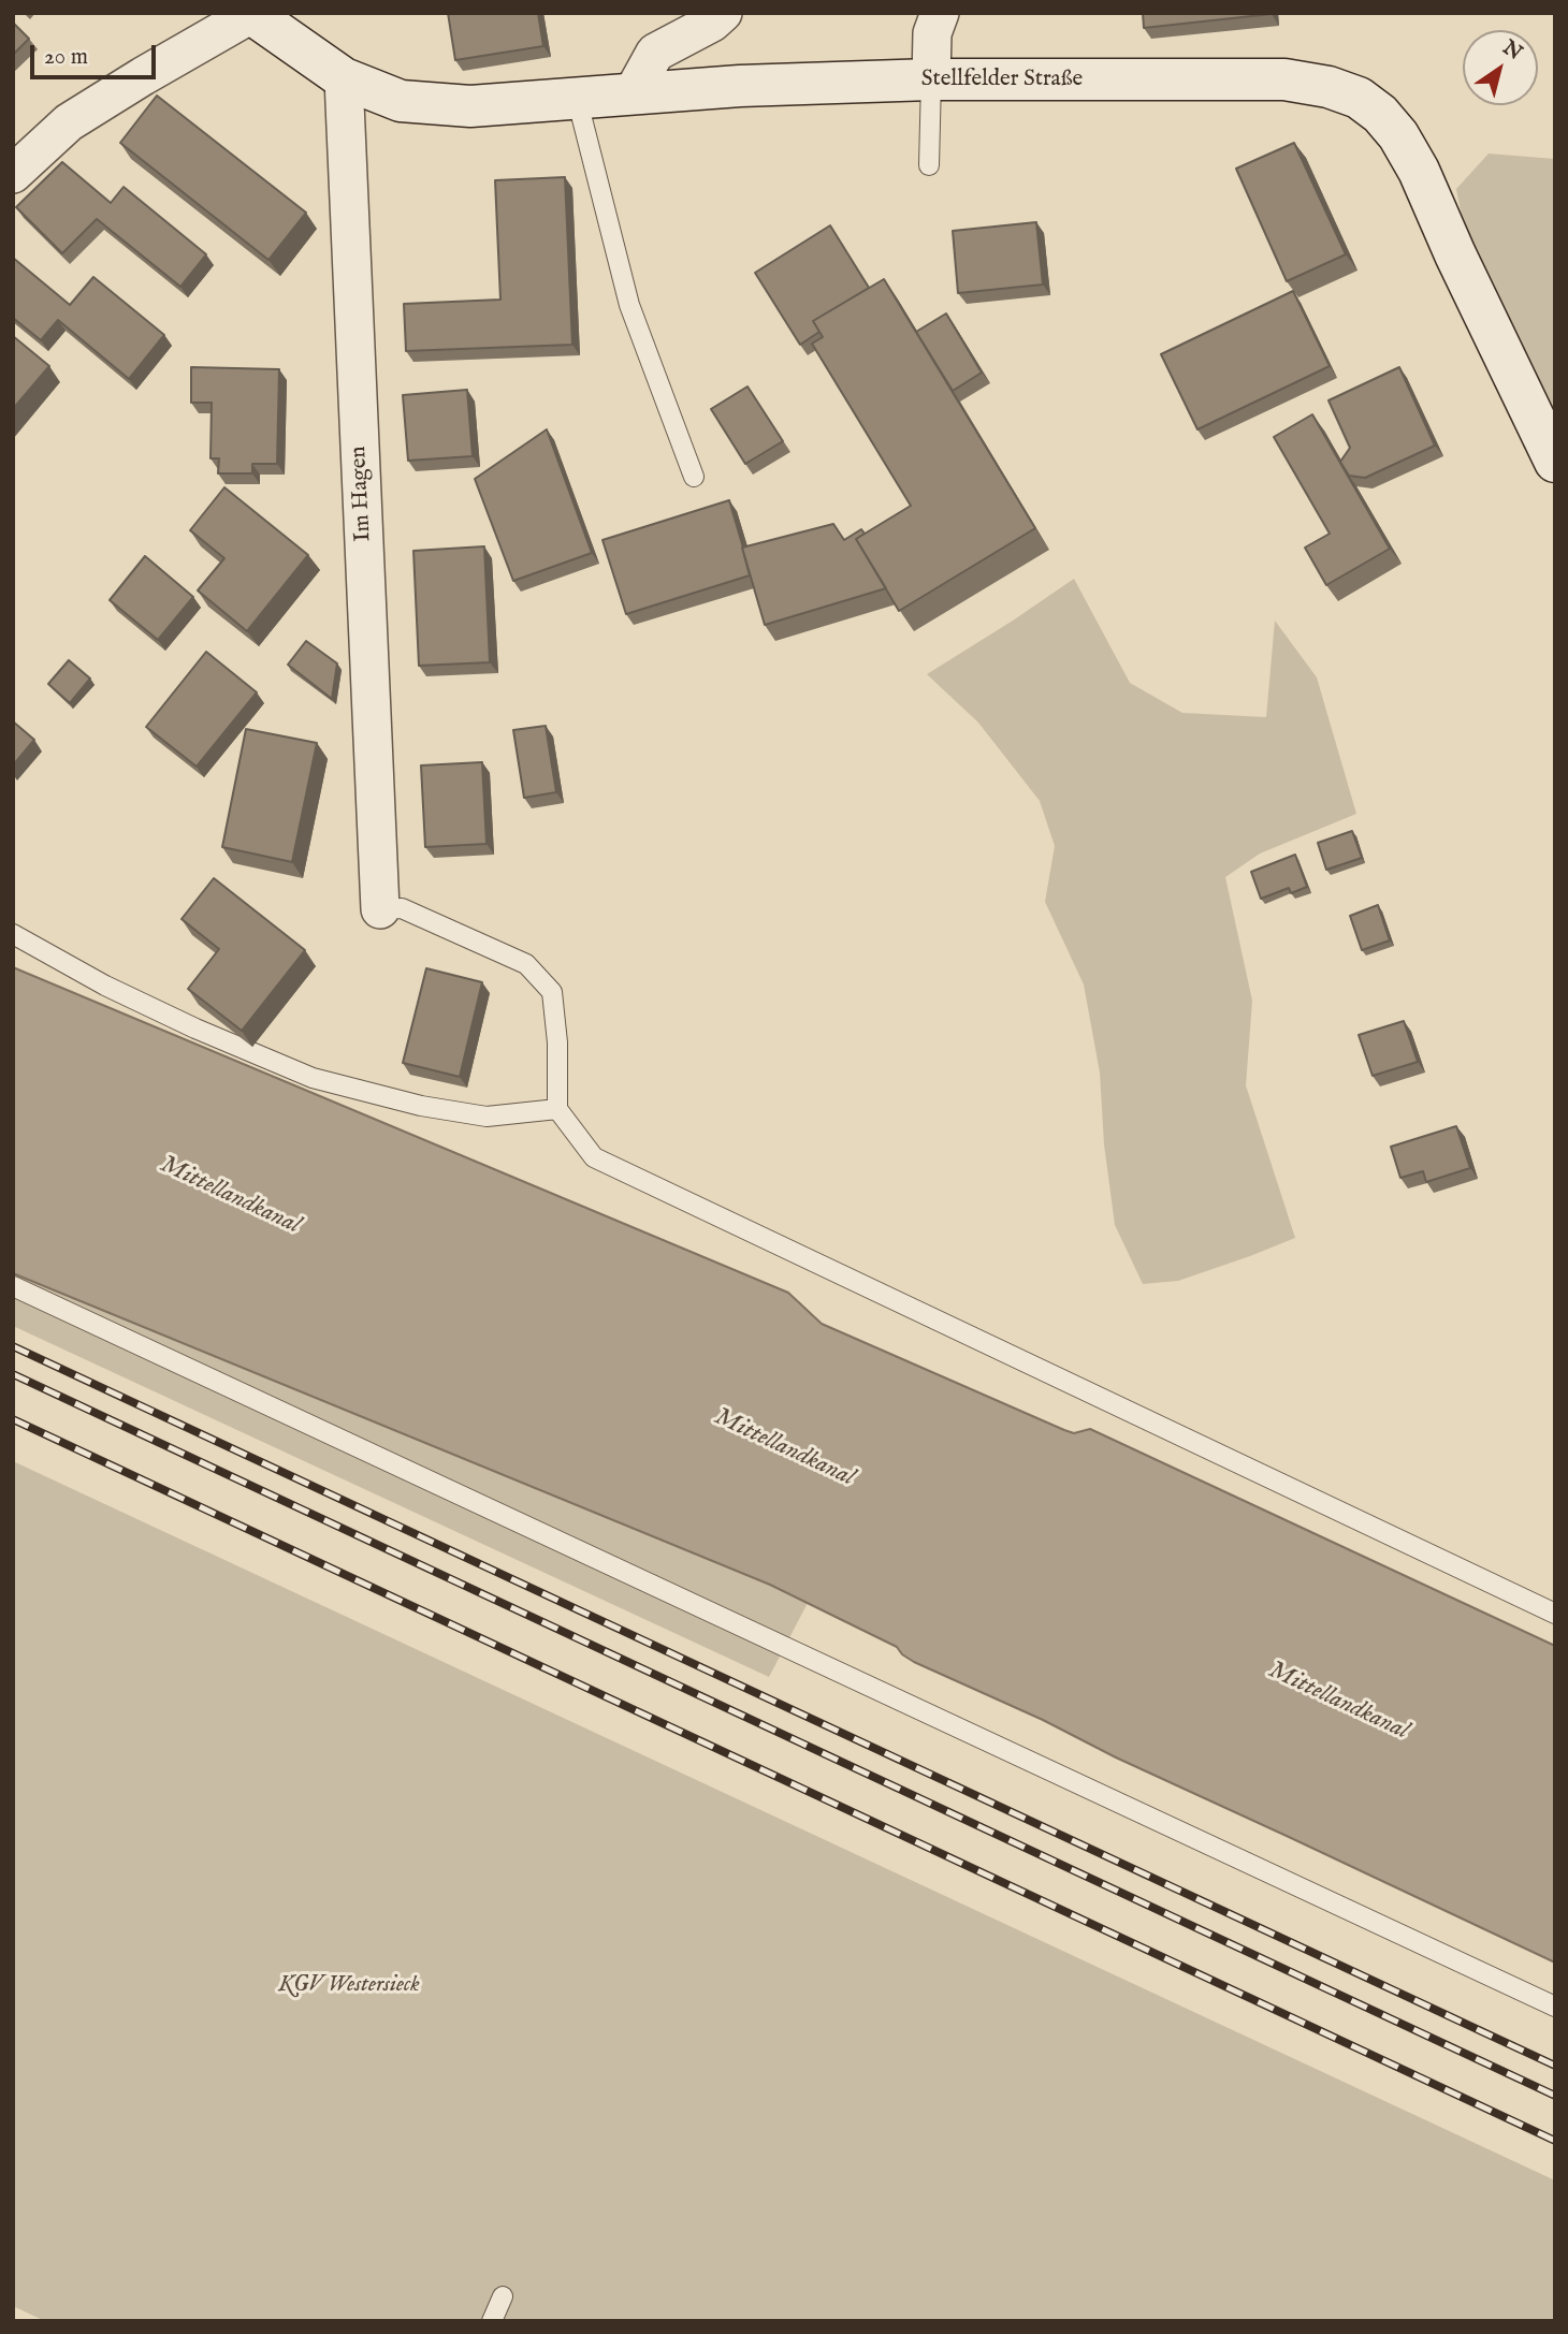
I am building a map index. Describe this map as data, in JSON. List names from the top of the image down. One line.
{"streets":{"street":["Stellfelder Straße","Im Hagen"]},"crossings":[["Stellfelder Straße","Im Hagen"]],"water":["Mittellandkanal"],"parks":["KGV Westersieck"],"scale_bar":"20 m","north":"top right"}
